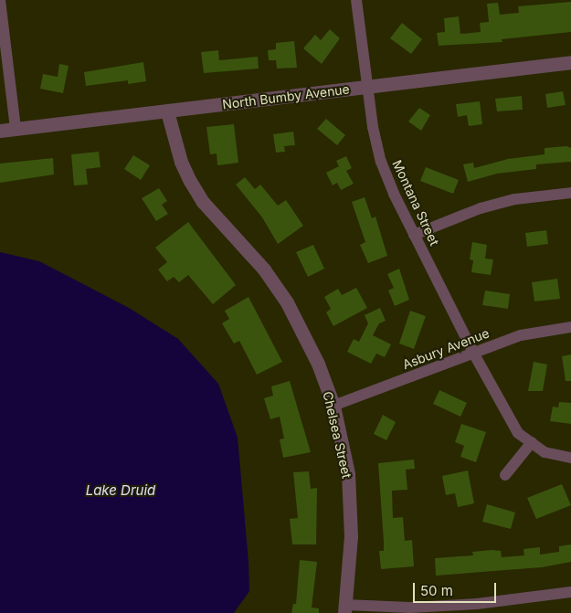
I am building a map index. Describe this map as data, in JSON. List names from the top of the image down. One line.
{"streets":{"street":["North Bumby Avenue","Montana Street","Asbury Avenue","Chelsea Street"]},"crossings":[["North Bumby Avenue","Montana Street"],["North Bumby Avenue","Chelsea Street"],["Montana Street","Asbury Avenue"],["Asbury Avenue","Chelsea Street"]],"water":["Lake Druid"],"scale_bar":"50 m"}
